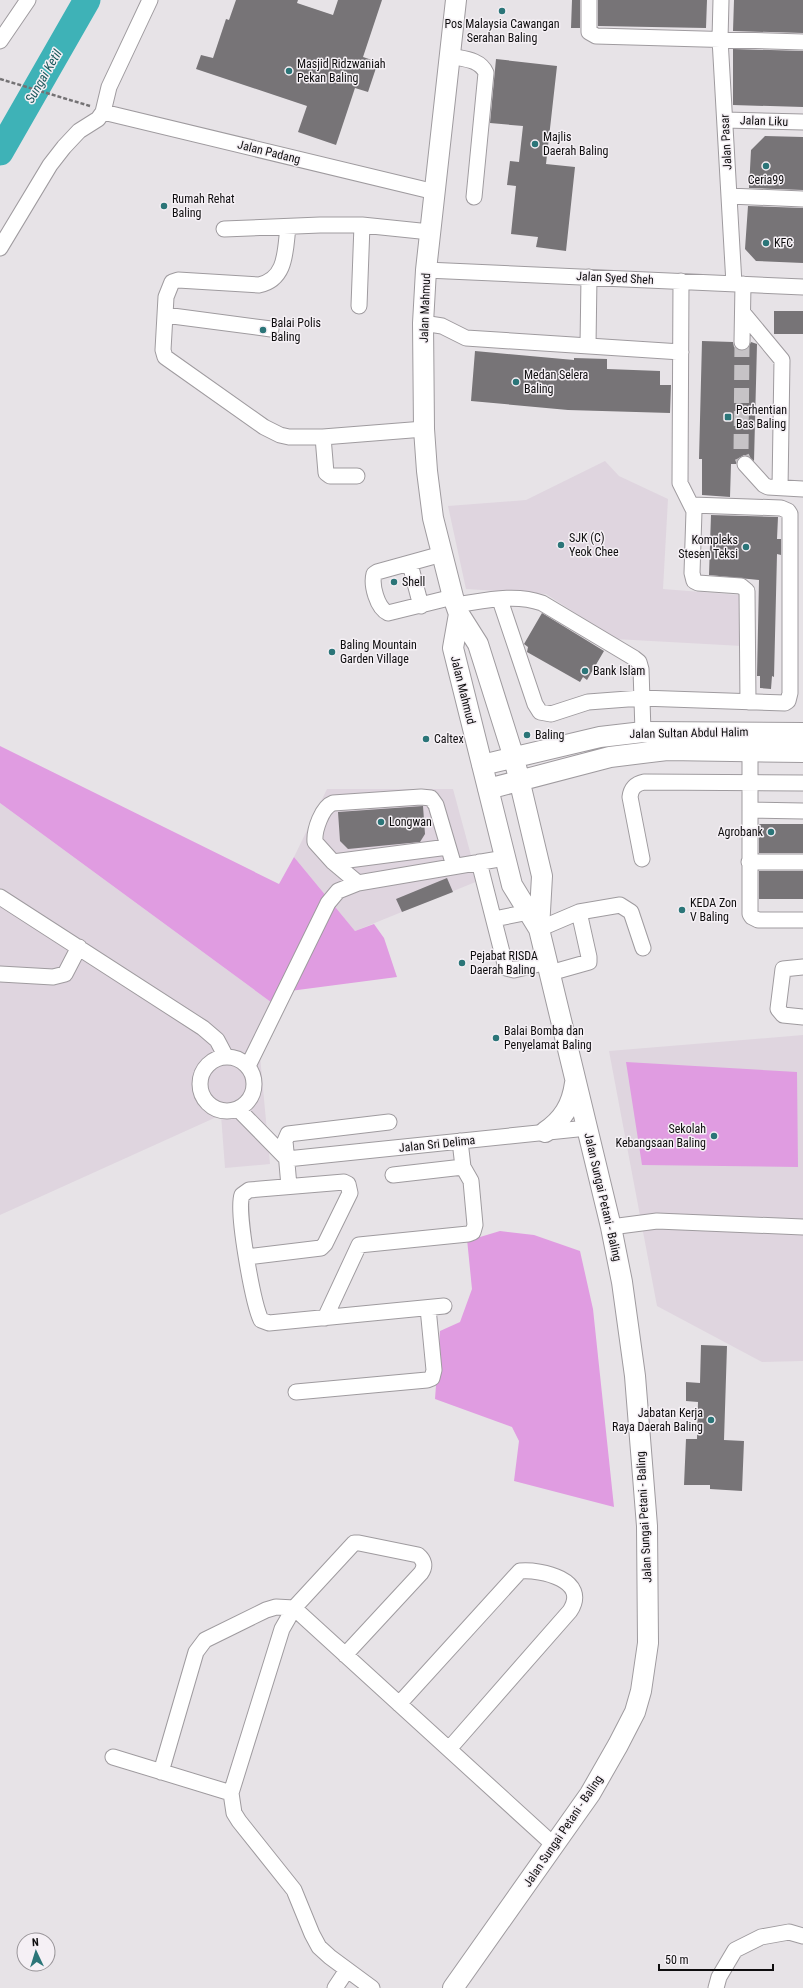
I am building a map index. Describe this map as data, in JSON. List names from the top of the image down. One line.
{"streets":{"main road":["Jalan Mahmud","Jalan Sultan Abdul Halim","Jalan Sungai Petani - Baling"],"street":["Jalan Liku","Jalan Pasar","Jalan Padang","Jalan Syed Sheh","Jalan Sri Delima"]},"crossings":[["Jalan Liku","Jalan Pasar"],["Jalan Pasar","Jalan Syed Sheh"],["Jalan Padang","Jalan Mahmud"],["Jalan Syed Sheh","Jalan Mahmud"],["Jalan Mahmud","Jalan Sultan Abdul Halim"],["Jalan Mahmud","Jalan Sungai Petani - Baling"],["Jalan Sultan Abdul Halim","Jalan Sungai Petani - Baling"],["Jalan Sri Delima","Jalan Sungai Petani - Baling"]],"water":["Sungai Ketil"],"places":{"other":["Pos Malaysia Cawangan Serahan Baling","Masjid Ridzwaniah Pekan Baling","Majlis Daerah Baling","Ceria99","Rumah Rehat Baling","KFC","Balai Polis Baling","Medan Selera Baling","SJK (C) Yeok Chee","Kompleks Stesen Teksi","Shell","Baling Mountain Garden Village","Bank Islam","Baling","Caltex","Longwan","Agrobank","KEDA Zon V Baling","Pejabat RISDA Daerah Baling","Balai Bomba dan Penyelamat Baling","Sekolah Kebangsaan Baling","Jabatan Kerja Raya Daerah Baling"],"transit":["Perhentian Bas Baling"]},"scale_bar":"50 m","north":"top"}
